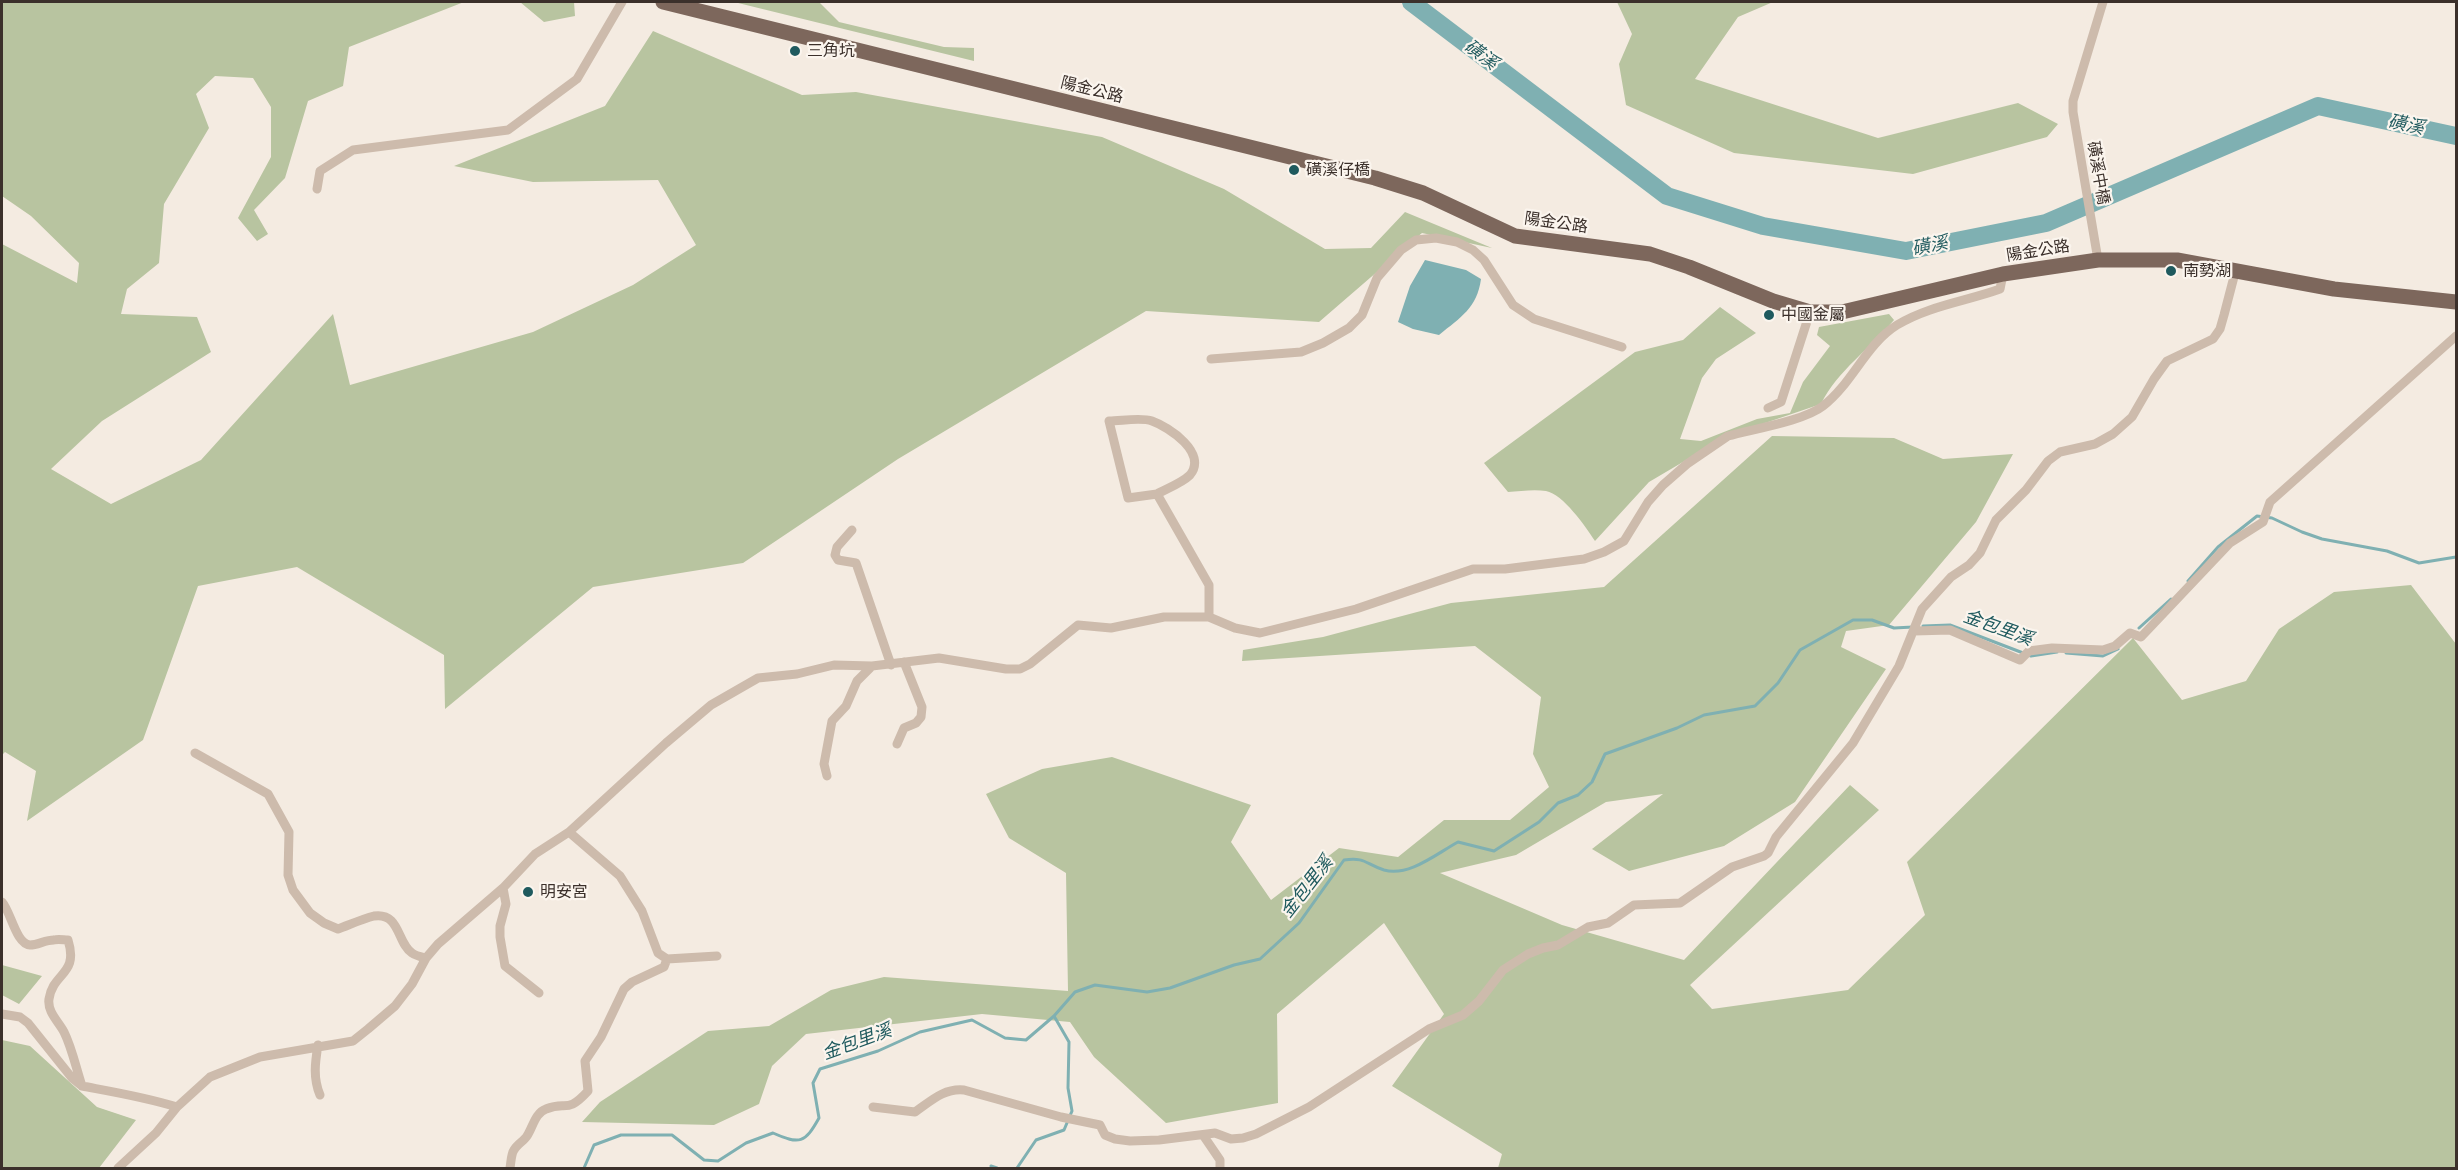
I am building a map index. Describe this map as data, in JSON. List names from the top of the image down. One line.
{"streets":{"main road":["陽金公路"],"street":["磺溪中橋"]},"crossings":[["陽金公路","磺溪中橋"]],"water":["磺溪","金包里溪"],"places":["三角坑","磺溪仔橋","南勢湖","中國金屬","明安宮"]}
